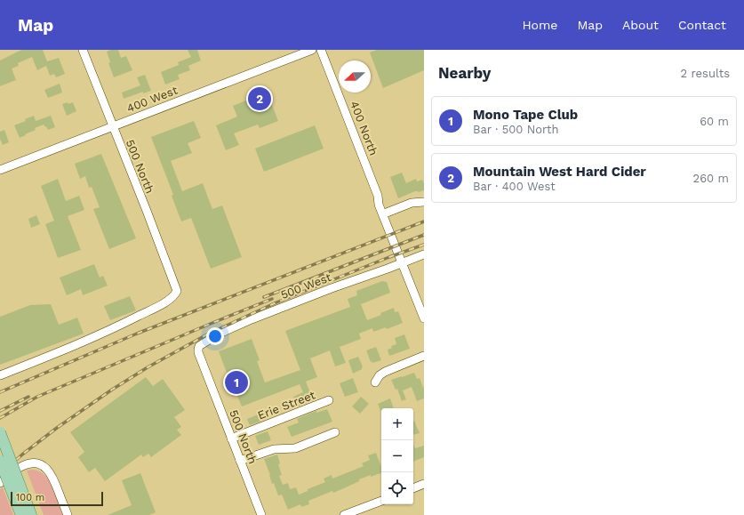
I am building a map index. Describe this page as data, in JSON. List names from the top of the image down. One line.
{"streets":{"street":["400 West","400 North","500 North","500 West","Erie Street"]},"crossings":[["400 West","500 North"],["400 North","500 West"],["500 North","500 West"],["500 North","Erie Street"]],"scale_bar":"100 m","north":"left","page":{"header":"Map","nav":["Home","Map","About","Contact"],"heading":["Nearby","2 results"],"pins":["2","1"],"list":[{"mark":"1","name":"Mono Tape Club","note":"Bar · 500 North","value":"60 m"},{"mark":"2","name":"Mountain West Hard Cider","note":"Bar · 400 West","value":"260 m"}],"map_buttons":["+","−"],"scale":"100 m"}}
